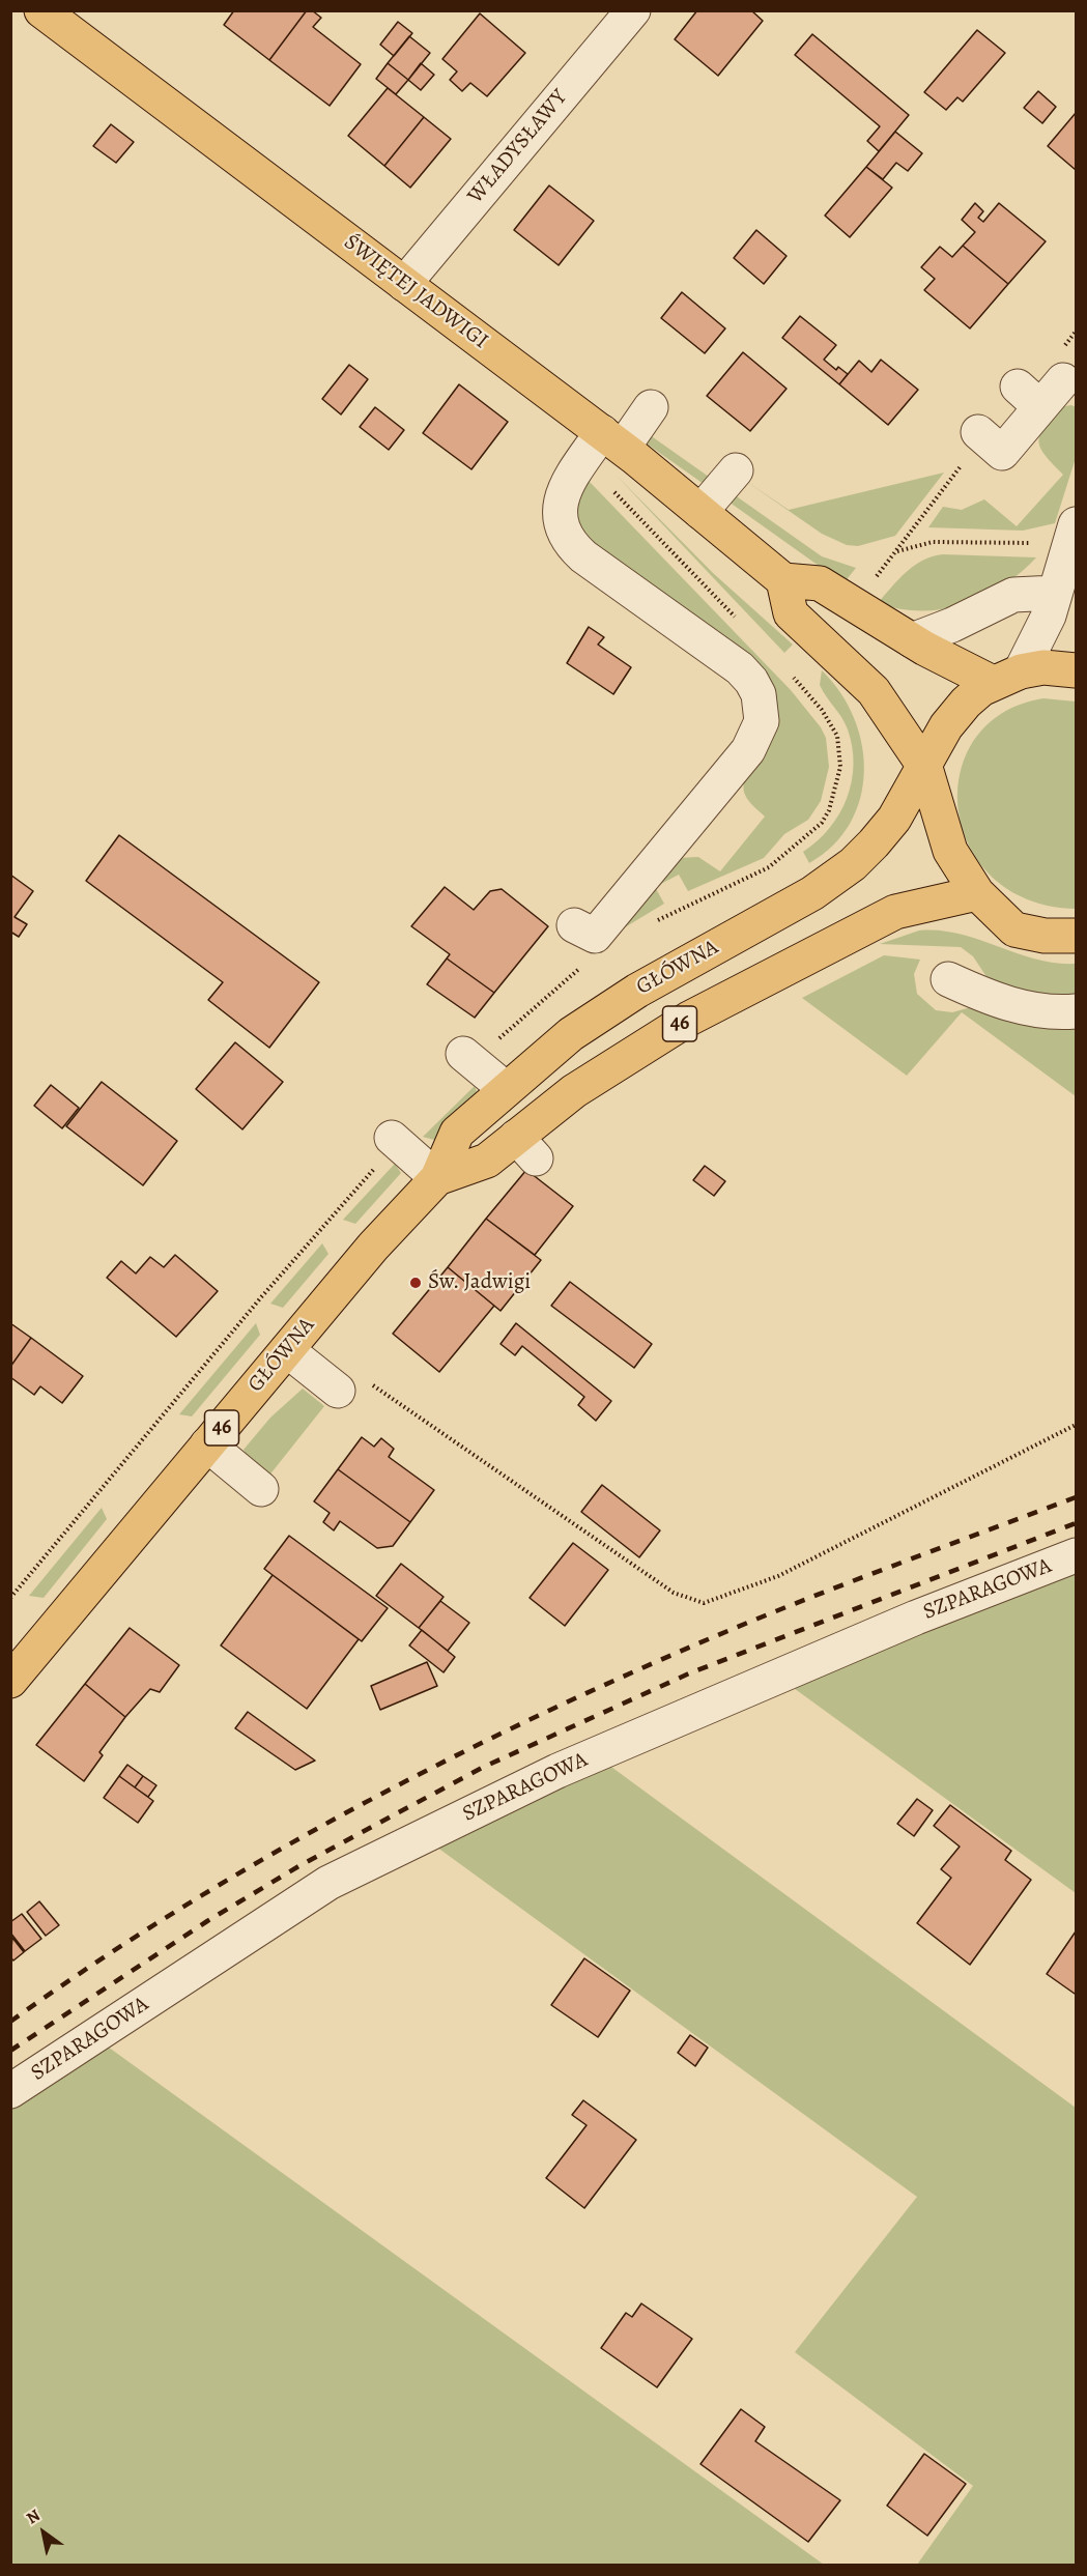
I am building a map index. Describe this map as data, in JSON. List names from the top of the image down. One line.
{"streets":{"main road":["ŚWIĘTEJ JADWIGI","GŁÓWNA","46"],"street":["WŁADYSŁAWY","SZPARAGOWA"]},"crossings":[["WŁADYSŁAWY","ŚWIĘTEJ JADWIGI"],["GŁÓWNA","46"]],"places":["Św. Jadwigi"],"north":"top left"}
